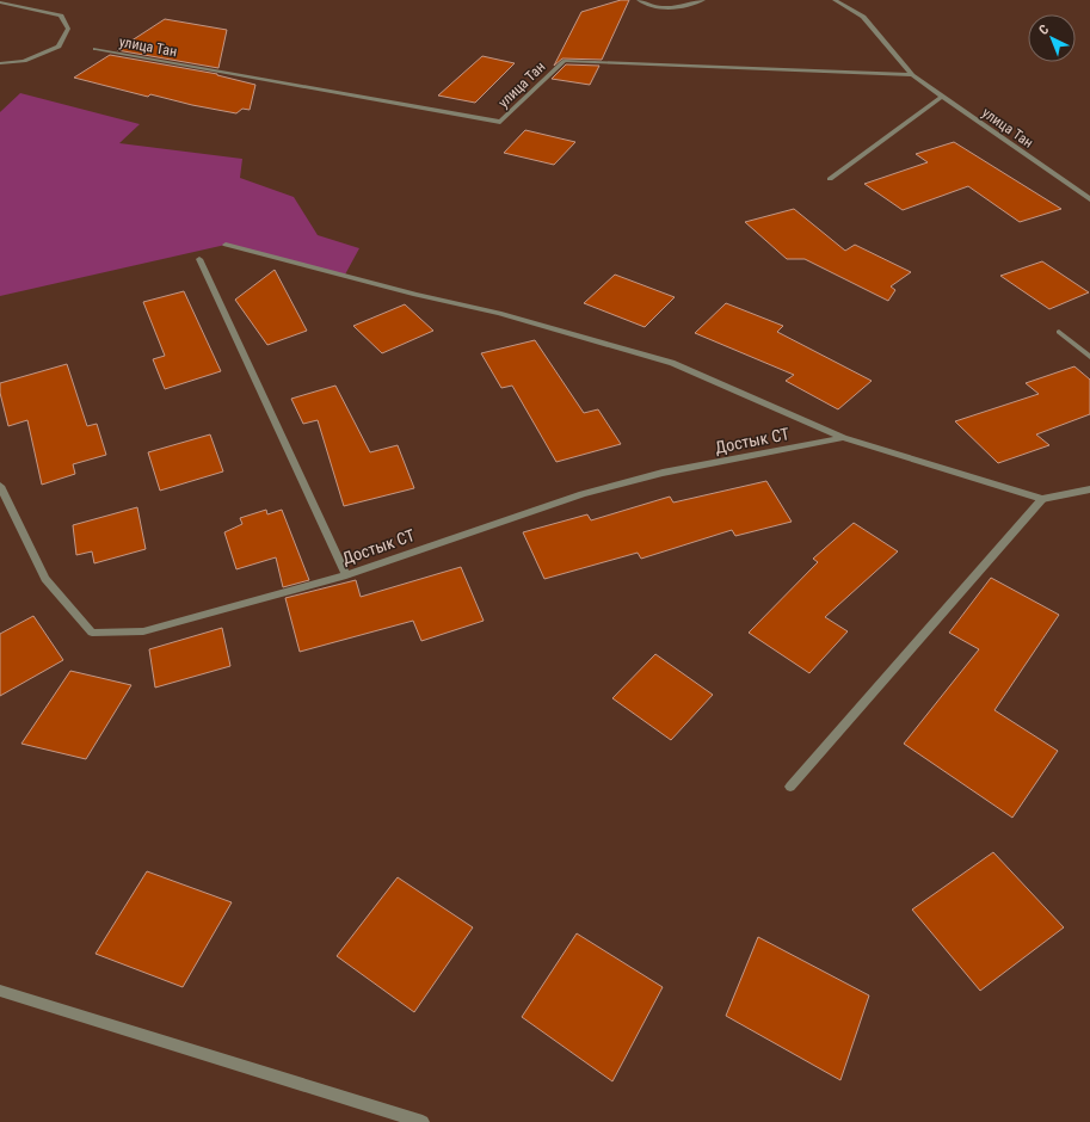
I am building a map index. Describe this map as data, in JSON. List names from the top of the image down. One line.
{"streets":{"street":["улица Тан","Достык СТ"]},"north":"top left"}
